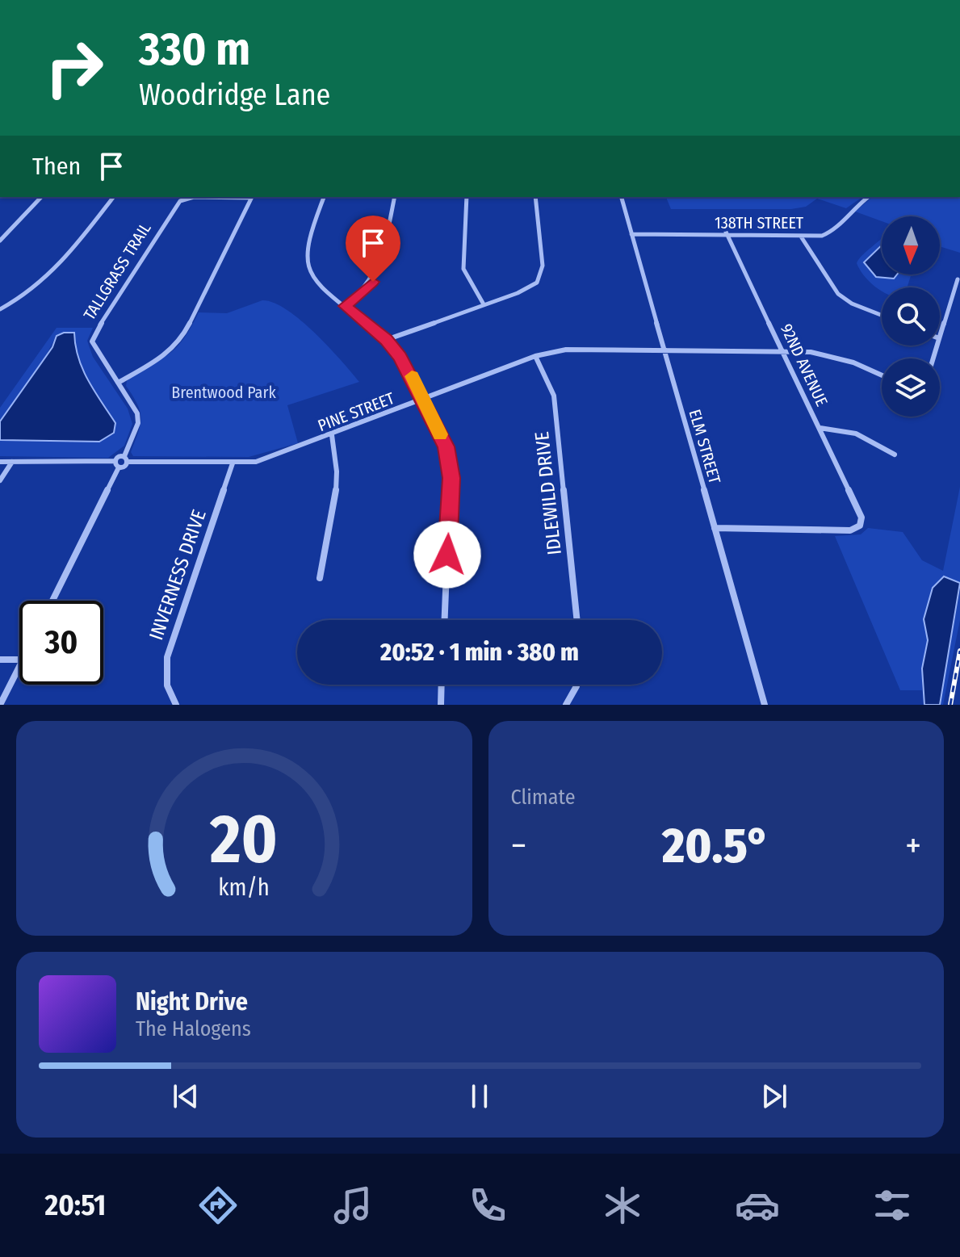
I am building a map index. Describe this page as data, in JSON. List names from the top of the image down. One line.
{"streets":{"street":["138TH STREET","TALLGRASS TRAIL","92ND AVENUE","PINE STREET","ELM STREET","IDLEWILD DRIVE","INVERNESS DRIVE"]},"crossings":[["138TH STREET","92ND AVENUE"],["138TH STREET","ELM STREET"],["TALLGRASS TRAIL","PINE STREET"],["92ND AVENUE","PINE STREET"],["92ND AVENUE","ELM STREET"],["PINE STREET","ELM STREET"],["PINE STREET","IDLEWILD DRIVE"],["PINE STREET","INVERNESS DRIVE"]],"parks":["Brentwood Park"],"north":"bottom","page":{"turn":["330 m","Woodridge Lane"],"then":"Then","limit":"30","trip":"20:52 · 1 min · 380 m","tile":"Climate","heat":["−","20.5°","+"],"song":["Night Drive","The Halogens"],"tabs":"20:51","gauge":["20","km/h"]}}
